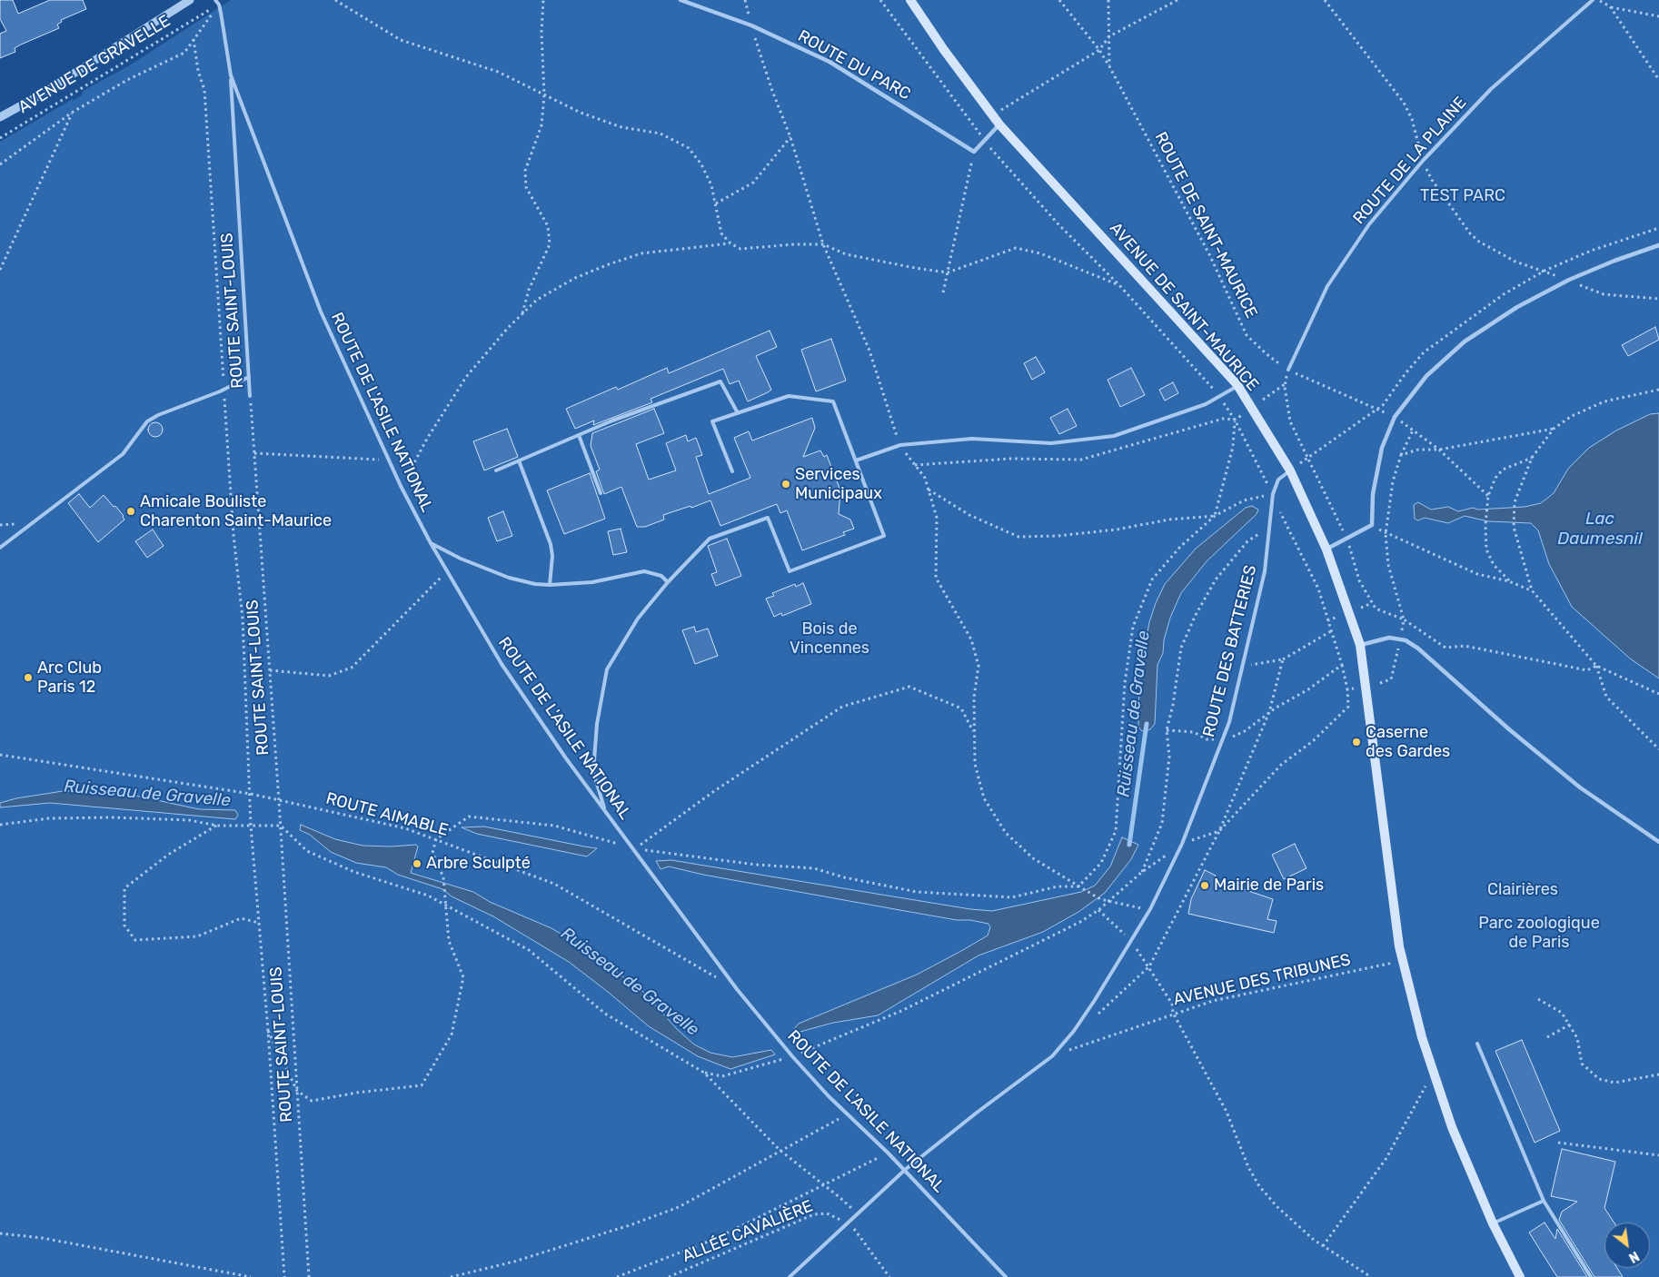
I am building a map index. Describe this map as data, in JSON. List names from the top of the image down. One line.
{"streets":{"main road":["AVENUE DE SAINT-MAURICE"],"street":["AVENUE DE GRAVELLE","ROUTE DU PARC"],"lane":["ROUTE DE LA PLAINE","ROUTE SAINT-LOUIS","ROUTE DE L'ASILE NATIONAL","ROUTE DES BATTERIES"],"path":["ROUTE DE SAINT-MAURICE","ROUTE AIMABLE","AVENUE DES TRIBUNES","ALLÉE CAVALIÈRE"]},"crossings":[["ROUTE DE LA PLAINE","ROUTE DE SAINT-MAURICE"],["AVENUE DE SAINT-MAURICE","ROUTE DES BATTERIES"],["AVENUE DE SAINT-MAURICE","AVENUE DES TRIBUNES"],["ROUTE SAINT-LOUIS","ROUTE DE L'ASILE NATIONAL"],["ROUTE SAINT-LOUIS","ROUTE AIMABLE"],["ROUTE DE L'ASILE NATIONAL","ROUTE DES BATTERIES"],["ROUTE DE L'ASILE NATIONAL","ROUTE AIMABLE"],["ROUTE DES BATTERIES","AVENUE DES TRIBUNES"],["ROUTE DES BATTERIES","ALLÉE CAVALIÈRE"]],"water":["Lac Daumesnil","Ruisseau de Gravelle"],"parks":["TEST PARC","Bois de Vincennes","Clairières","Parc zoologique de Paris"],"places":["Services Municipaux","Amicale Bouliste Charenton Saint-Maurice","Arc Club Paris 12","Caserne des Gardes","Arbre Sculpté","Mairie de Paris"],"north":"bottom right"}
